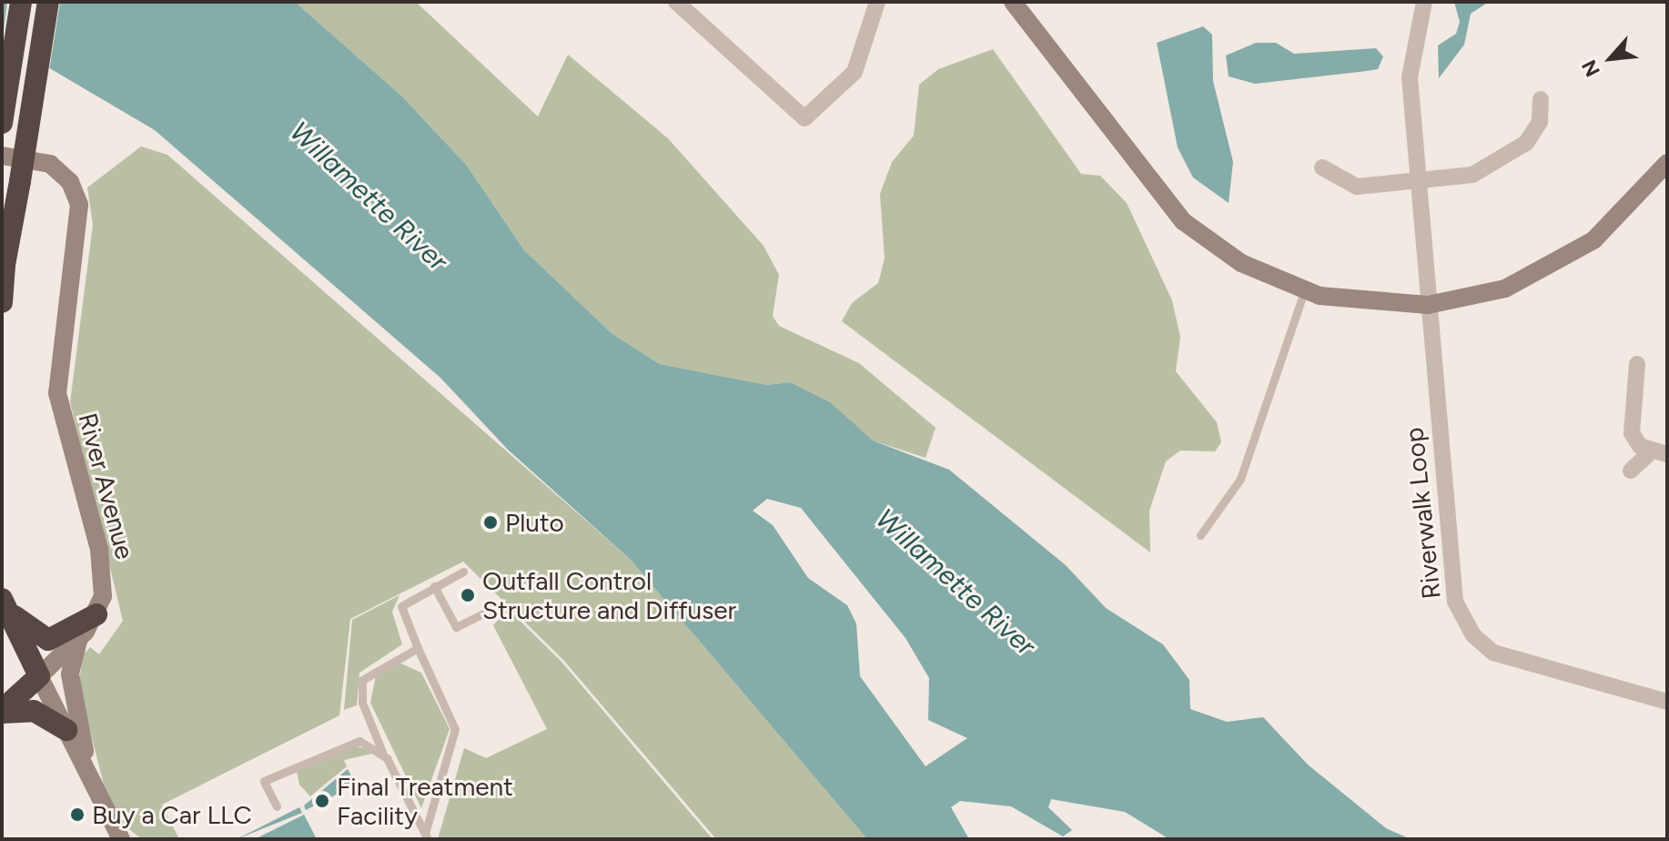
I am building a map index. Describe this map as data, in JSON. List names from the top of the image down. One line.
{"streets":{"street":["River Avenue","Riverwalk Loop"]},"water":["Willamette River"],"places":["Pluto","Outfall Control Structure and Diffuser","Final Treatment Facility","Buy a Car LLC"],"north":"bottom left"}
